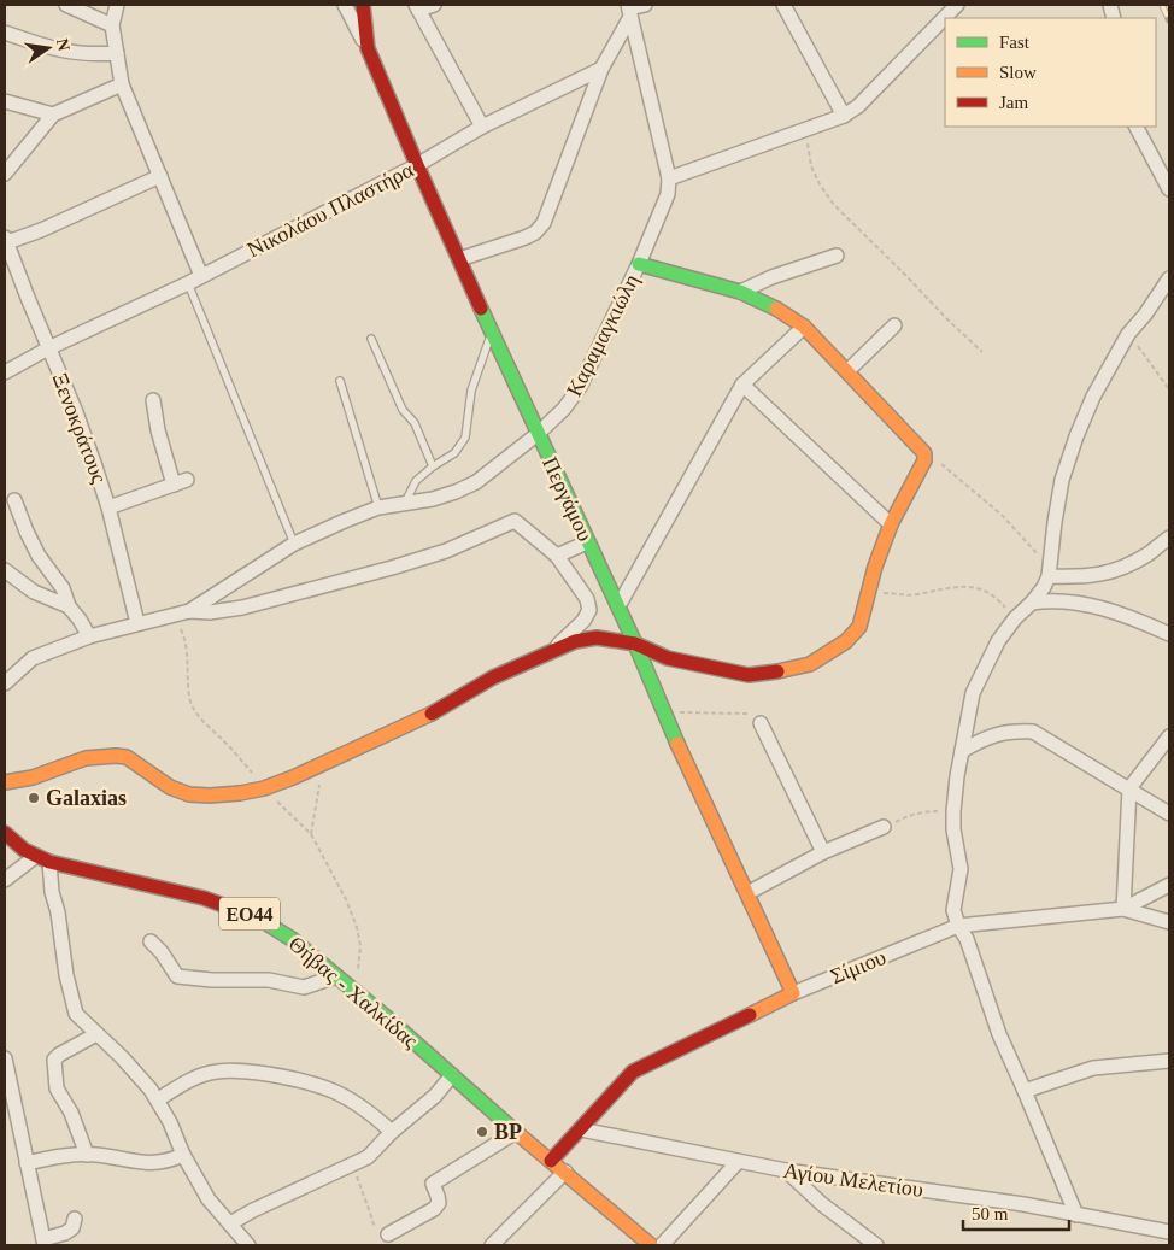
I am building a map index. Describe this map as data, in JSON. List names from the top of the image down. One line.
{"streets":{"street":["Νικολάου Πλαστήρα","Καραμαγκιώλη","Ξενοκράτους","Περγάμου","ΕΟ44","Σίμιου","Θήβας - Χαλκίδας","Αγίου Μελετίου"]},"crossings":[["Νικολάου Πλαστήρα","Ξενοκράτους"],["Νικολάου Πλαστήρα","Περγάμου"],["Καραμαγκιώλη","Περγάμου"],["Περγάμου","Σίμιου"],["Σίμιου","Αγίου Μελετίου"]],"places":["Galaxias","BP"],"legend":["Fast","Slow","Jam"],"scale_bar":"50 m","north":"right"}
